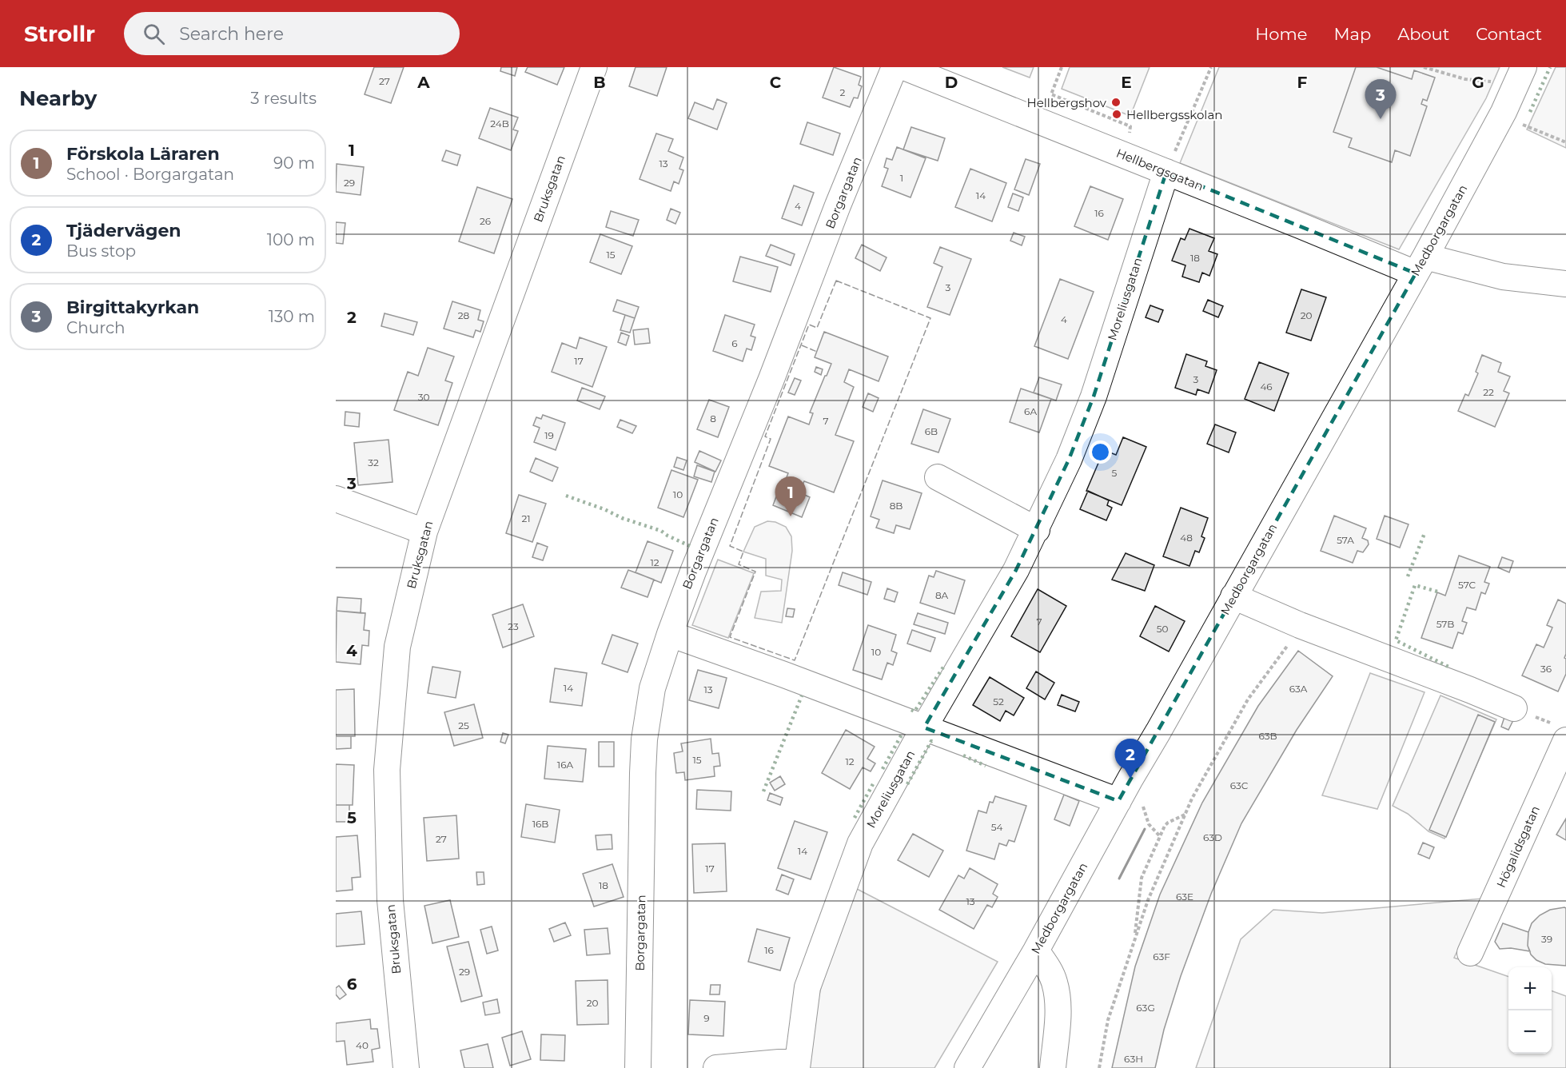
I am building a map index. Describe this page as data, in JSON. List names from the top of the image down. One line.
{"streets":{"street":["Hellbergsgatan","Bruksgatan","Borgargatan","Medborgargatan","Moreliusgatan","Högalidsgatan"]},"crossings":[["Hellbergsgatan","Medborgargatan"],["Hellbergsgatan","Moreliusgatan"]],"places":["Hellbergshov","Hellbergsskolan"],"house_numbers":["27","2","24B","13","1","29","14","4","16","26","15","18","3","28","20","4","6","17","3","46","22","30","6A","8","7","6B","19","32","5","10","8B","21","48","57A","12","57C","8A","7","57B","23","50","10","36","14","63A","13","52","25","63B","15","12","16A","63C","16B","54","63D","27","14","17","18","63E","13","39","16","63F","29","20","63G","9","40","63H"],"page":{"header":"Strollr","search":"Search here","nav":["Home","Map","About","Contact"],"heading":["Nearby","3 results"],"pins":["3","1","2"],"list":[{"mark":"1","name":"Förskola Läraren","note":"School · Borgargatan","value":"90 m"},{"mark":"2","name":"Tjädervägen","note":"Bus stop","value":"100 m"},{"mark":"3","name":"Birgittakyrkan","note":"Church","value":"130 m"}],"map_buttons":["+","−"]},"grid":{"columns":["A","B","C","D","E","F","G"],"rows":["1","2","3","4","5","6"]}}
